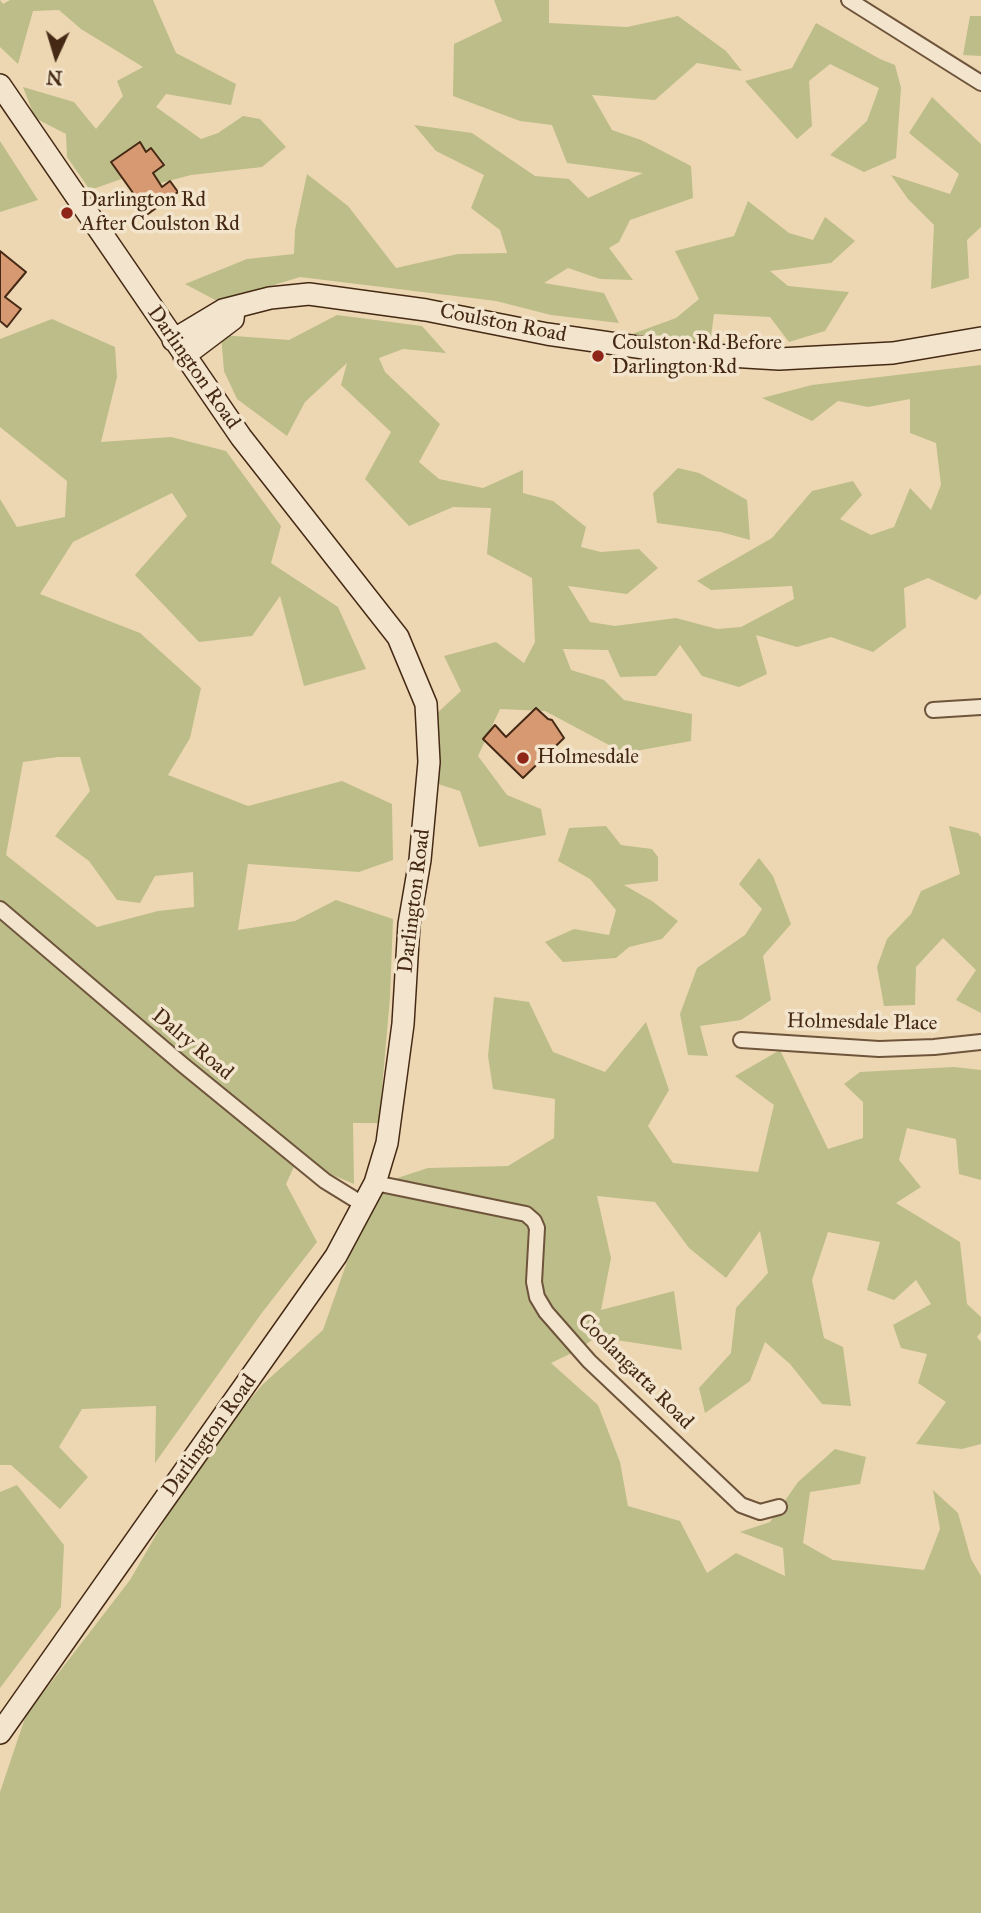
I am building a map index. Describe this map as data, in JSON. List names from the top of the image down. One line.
{"streets":{"street":["Coulston Road","Darlington Road","Holmesdale Place","Dalry Road","Coolangatta Road"]},"crossings":[["Coulston Road","Darlington Road"],["Darlington Road","Dalry Road"],["Darlington Road","Coolangatta Road"]],"places":["Darlington Rd After Coulston Rd","Coulston Rd Before Darlington Rd","Holmesdale"],"north":"bottom"}
